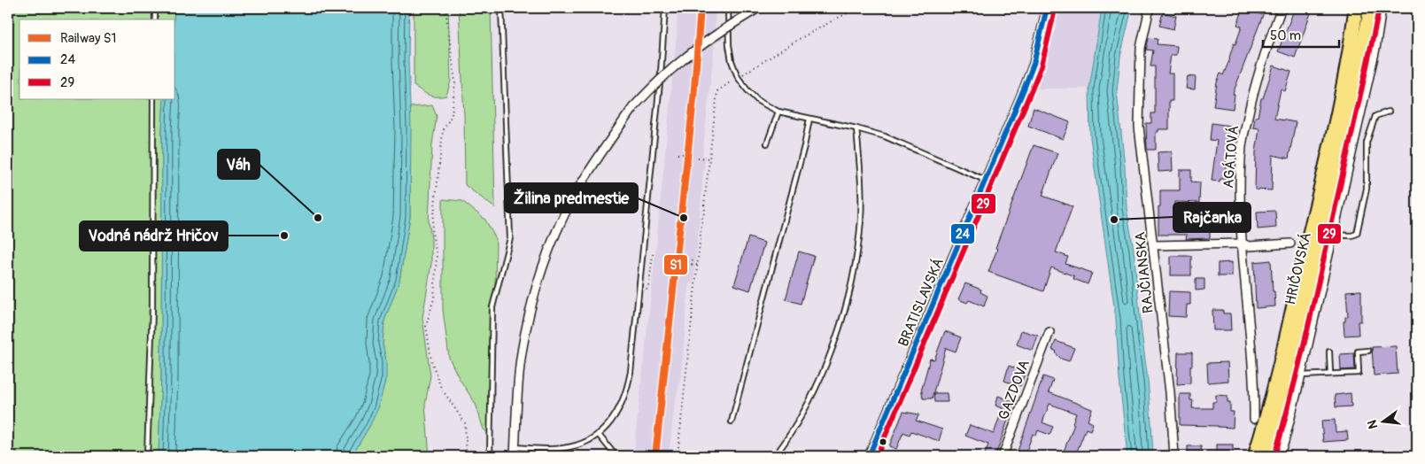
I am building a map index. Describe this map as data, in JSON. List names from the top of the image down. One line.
{"streets":{"main road":["HRIČOVSKÁ"],"street":["AGÁTOVÁ","RAJČIANSKA","BRATISLAVSKÁ","GAZDOVA"]},"places":["Váh","Žilina predmestie","Rajčanka","Vodná nádrž Hričov"],"lines":["rail line S1","transit line 24","transit line 29"],"legend":["Railway S1","24","29"],"scale_bar":"50 m","north":"left"}
